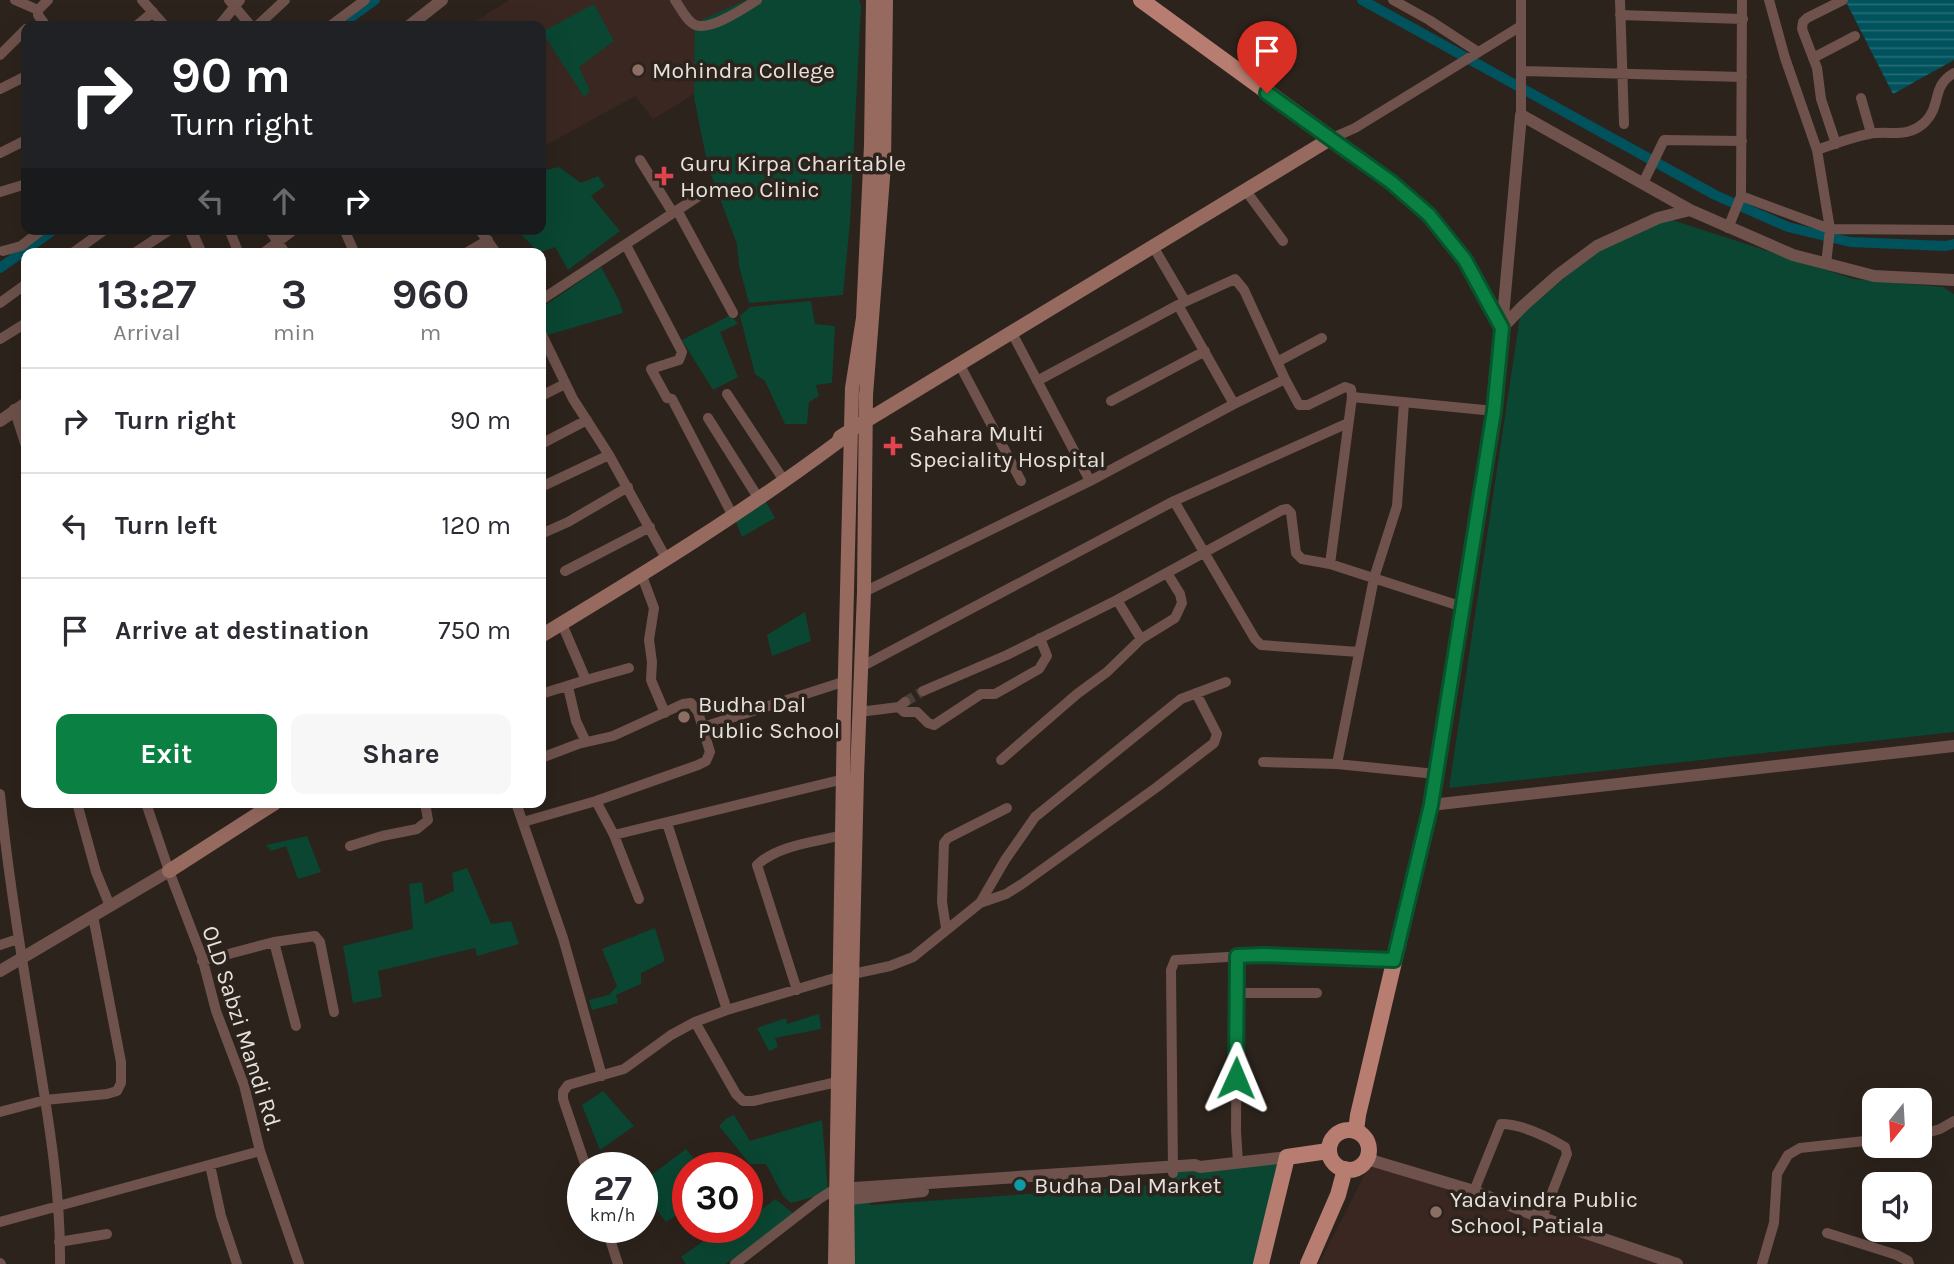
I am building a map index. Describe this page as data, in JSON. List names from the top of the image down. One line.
{"streets":{"street":["OLD Sabzi Mandi Rd."]},"places":{"other":["Mohindra College","Budha Dal Public School","Budha Dal Market","Yadavindra Public School, Patiala"],"health":["Guru Kirpa Charitable Homeo Clinic","Sahara Multi Speciality Hospital"]},"north":"bottom","page":{"turn":["90 m","Turn right"],"eta":["13:27","Arrival","3","min","960","m"],"list":[{"name":"Turn right","value":"90 m"},{"name":"Turn left","value":"120 m"},{"name":"Arrive at destination","value":"750 m"}],"buttons":["Exit","Share"],"speed":"27 km/h","limit":"30"}}
